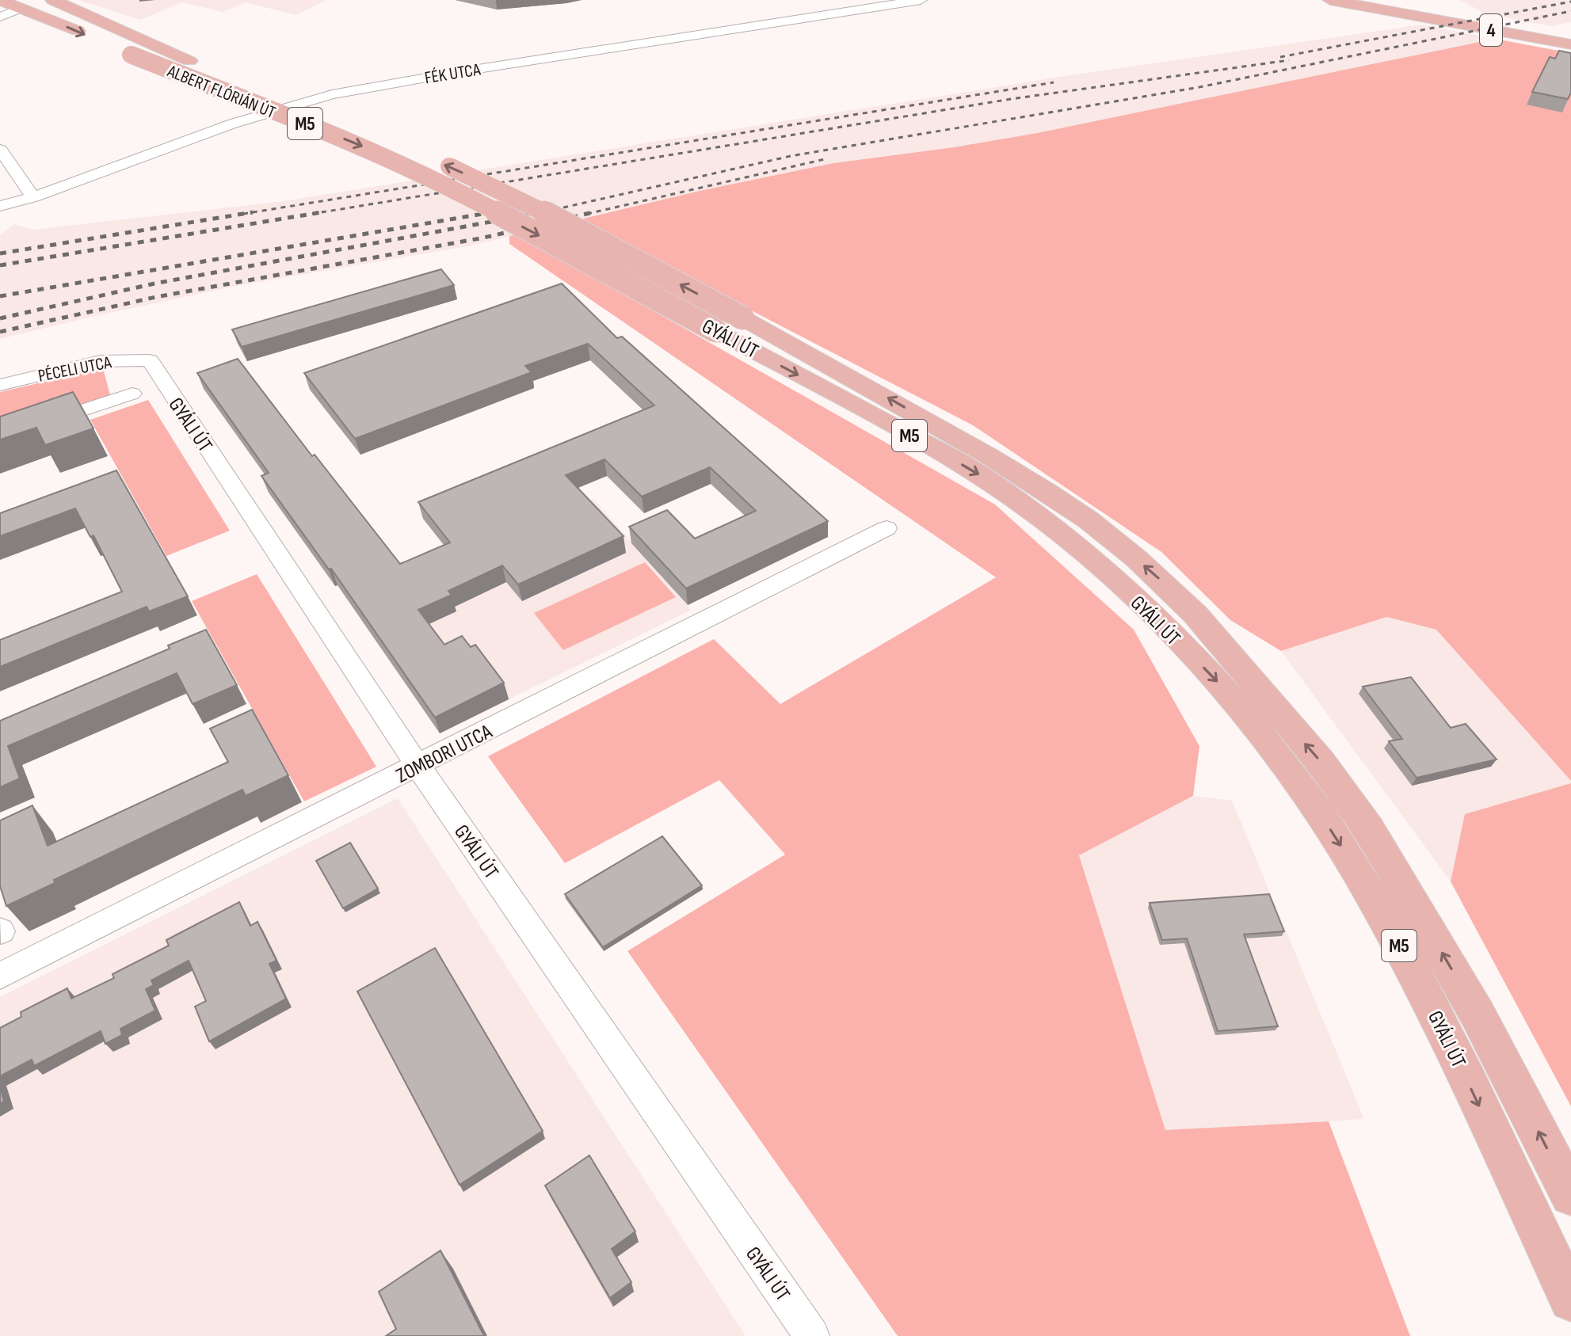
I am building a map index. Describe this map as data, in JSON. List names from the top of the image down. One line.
{"streets":{"main road":["4","ALBERT FLÓRIÁN ÚT","M5","GYÁLI ÚT"],"street":["FÉK UTCA","PÉCELI UTCA","ZOMBORI UTCA"]},"crossings":[["ALBERT FLÓRIÁN ÚT","GYÁLI ÚT"],["GYÁLI ÚT","PÉCELI UTCA"],["GYÁLI ÚT","ZOMBORI UTCA"]]}
